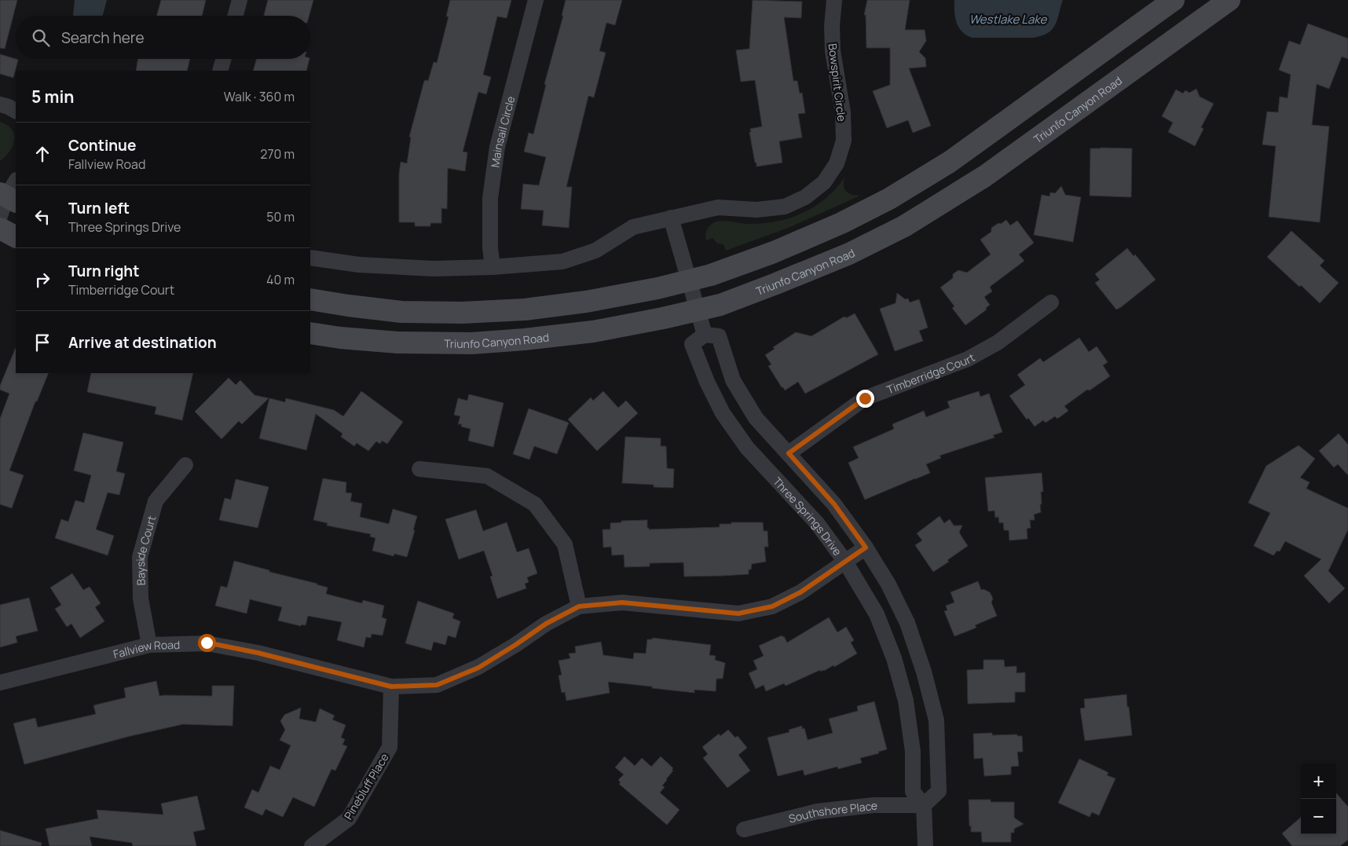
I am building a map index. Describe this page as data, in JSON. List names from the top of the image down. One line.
{"streets":{"street":["Bowspirit Circle","Triunfo Canyon Road","Mainsail Circle","Timberridge Court","Three Springs Drive","Bayside Court","Fallview Road","Pinebluff Place","Southshore Place"]},"crossings":[["Three Springs Drive","Fallview Road"],["Three Springs Drive","Southshore Place"],["Bayside Court","Fallview Road"],["Fallview Road","Pinebluff Place"]],"water":["Westlake Lake"],"page":{"search":"Search here","heading":["5 min","Walk · 360 m"],"list":[["Continue","Fallview Road","270 m"],["Turn left","Three Springs Drive","50 m"],["Turn right","Timberridge Court","40 m"],"Arrive at destination"],"map_buttons":["+","−"]}}
